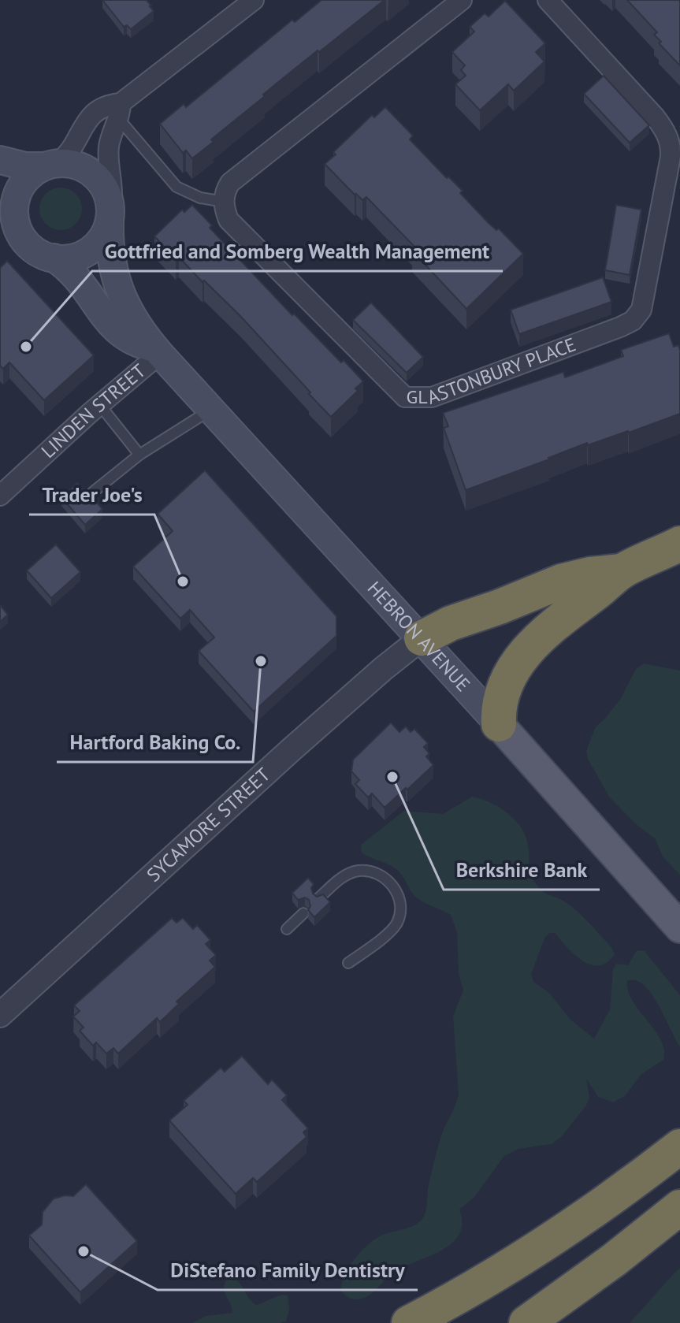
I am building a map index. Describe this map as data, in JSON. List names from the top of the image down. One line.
{"streets":{"main road":["HEBRON AVENUE"],"street":["GLASTONBURY PLACE","LINDEN STREET","SYCAMORE STREET"]},"crossings":[["LINDEN STREET","HEBRON AVENUE"],["HEBRON AVENUE","SYCAMORE STREET"]],"places":["Gottfried and Somberg Wealth Management","Trader Joe's","Hartford Baking Co.","Berkshire Bank","DiStefano Family Dentistry"]}
